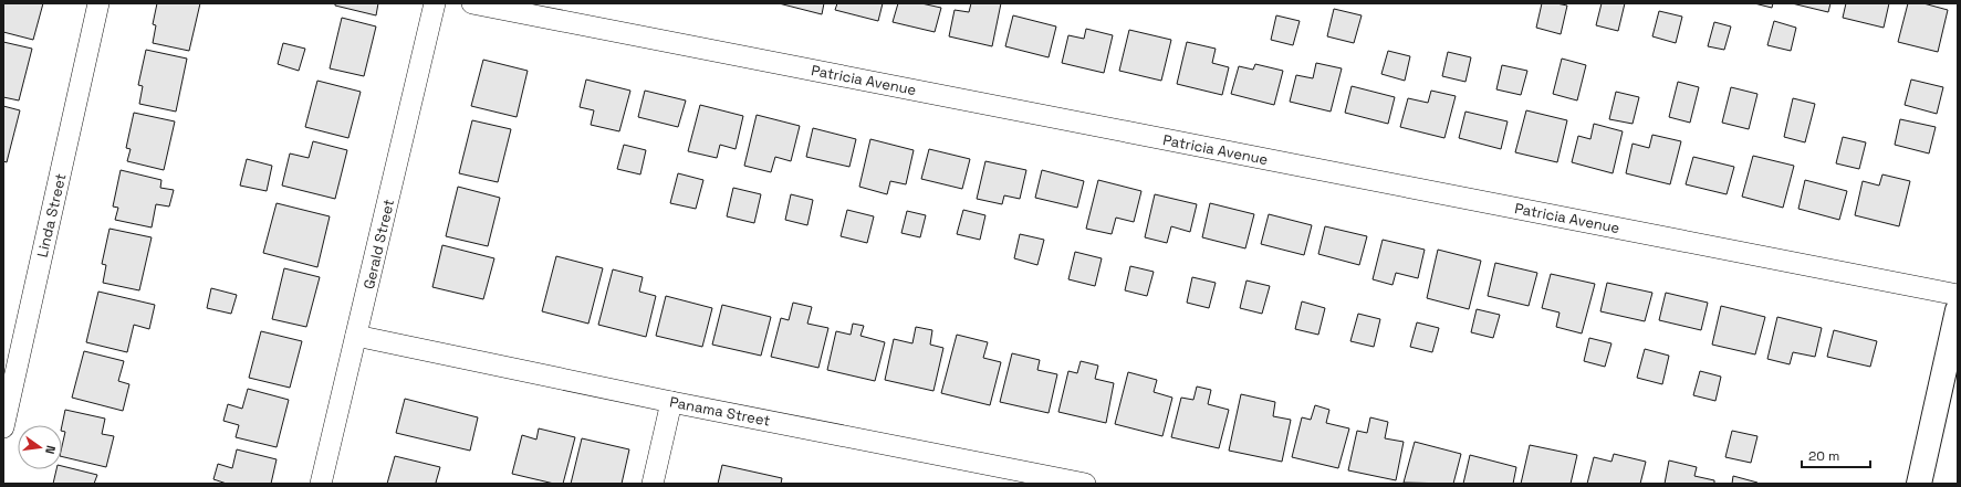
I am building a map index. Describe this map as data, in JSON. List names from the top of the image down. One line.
{"streets":{"street":["Patricia Avenue","Linda Street","Gerald Street","Panama Street"]},"crossings":[["Gerald Street","Panama Street"]],"scale_bar":"20 m","north":"right"}
